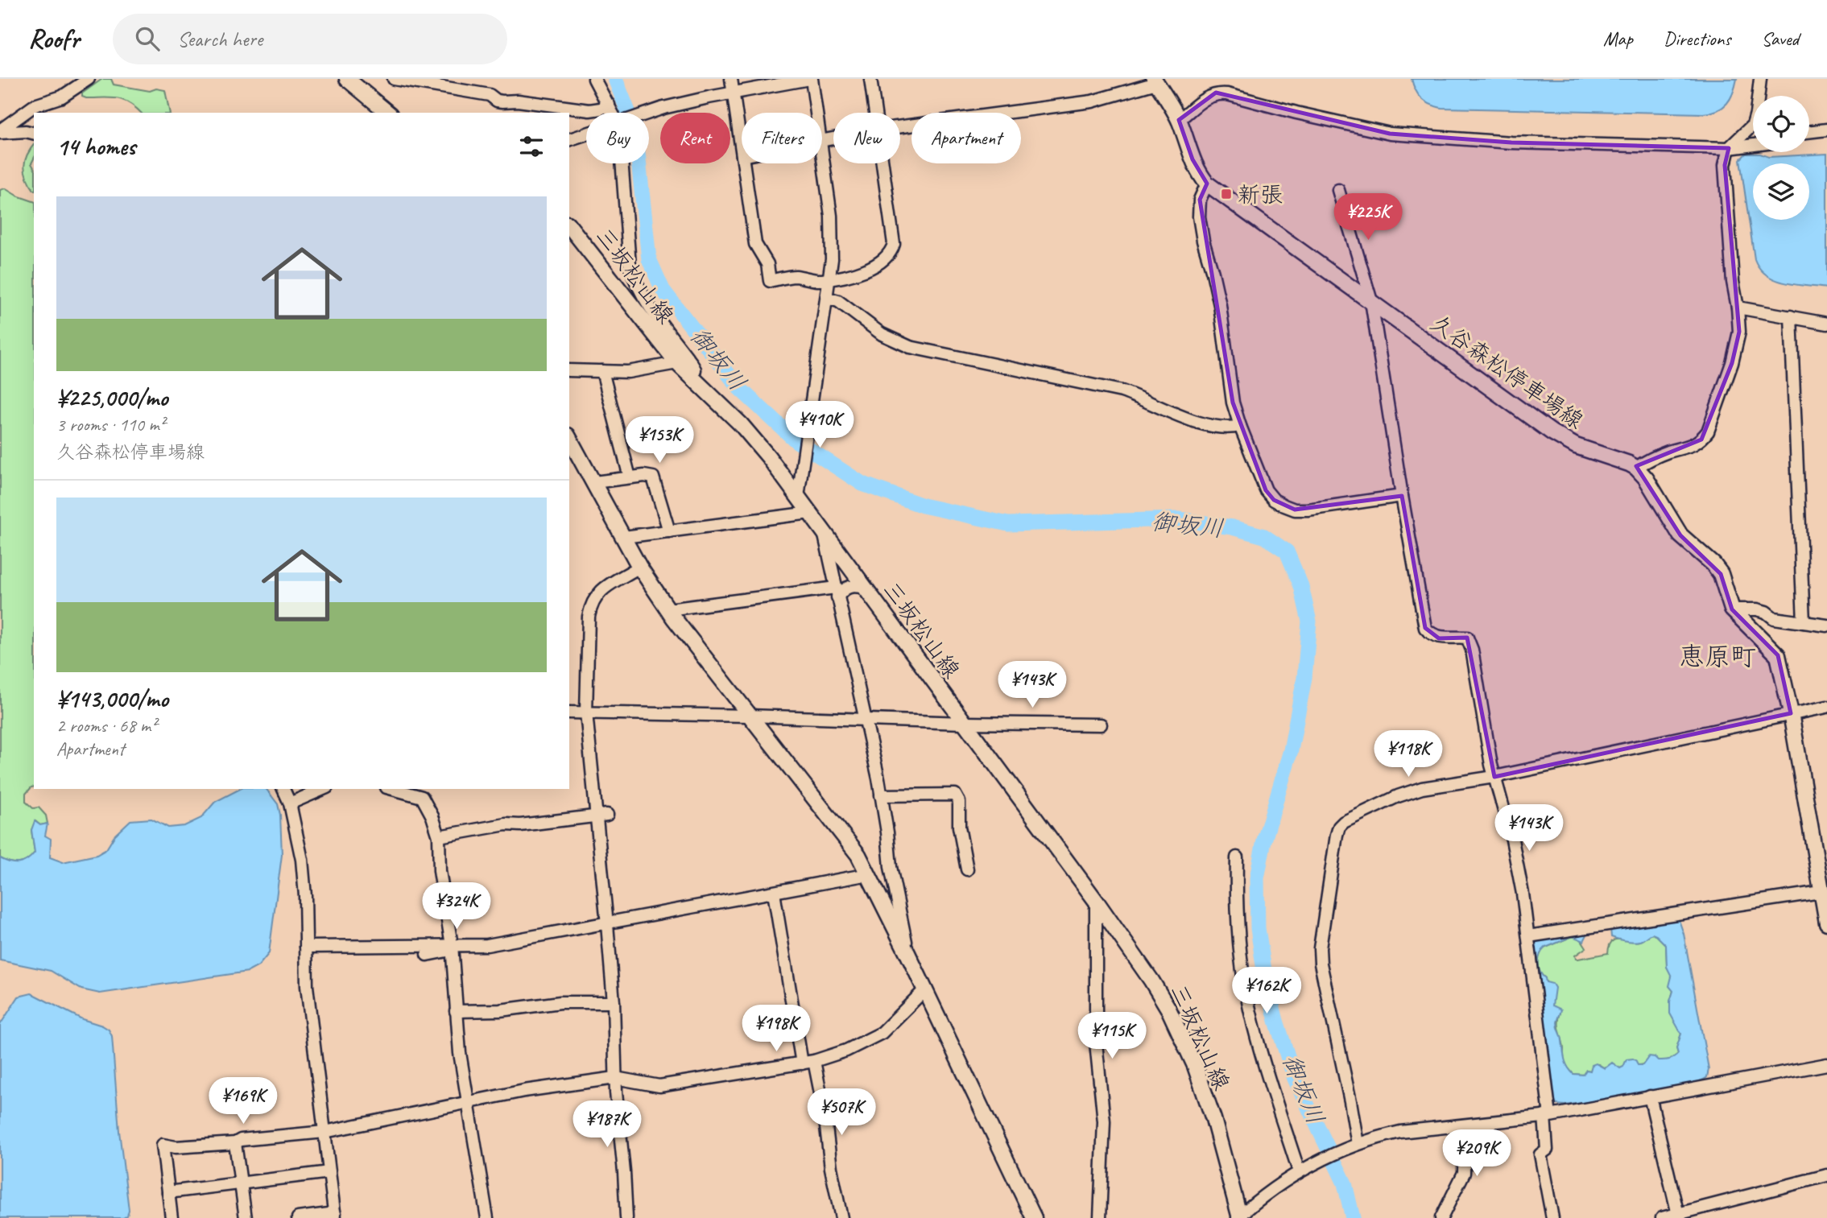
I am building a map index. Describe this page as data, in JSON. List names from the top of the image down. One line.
{"streets":{"main road":["三坂松山線","久谷森松停車場線"]},"districts":["恵原町"],"water":["御坂川"],"places":{"transit":["新張"]},"page":{"header":"Roofr","search":"Search here","nav":["Map","Directions","Saved"],"chip":["Buy","Rent","Filters","New","Apartment"],"heading":"14 homes","list":[{"name":"¥225,000/mo","note":"3 rooms · 110 m² · 久谷森松停車場線"},{"name":"¥143,000/mo","note":"2 rooms · 68 m² · Apartment"}],"price":["¥225K","¥410K","¥153K","¥143K","¥118K","¥143K","¥324K","¥162K","¥198K","¥115K","¥169K","¥507K","¥187K","¥209K"]}}
